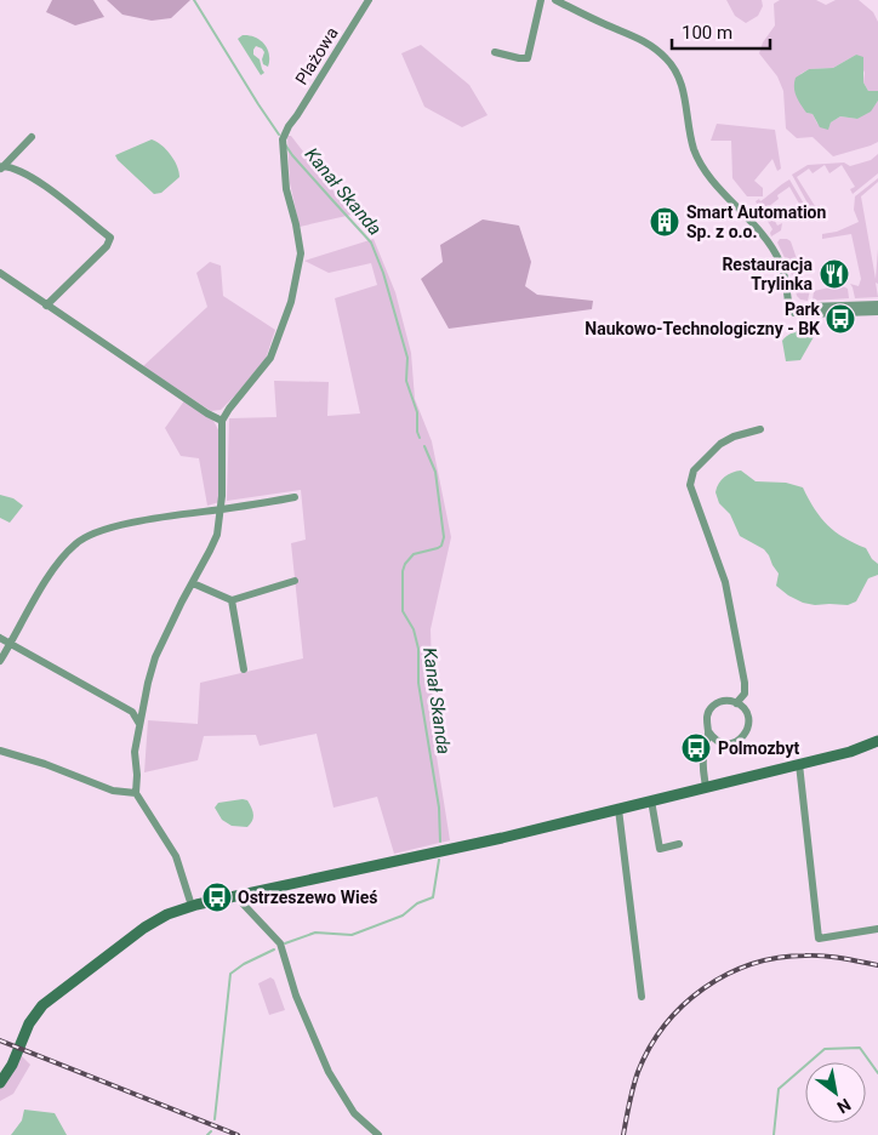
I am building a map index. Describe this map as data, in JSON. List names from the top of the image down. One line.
{"streets":{"street":["Plażowa"]},"water":["Kanał Skanda"],"places":{"building":["Smart Automation Sp. z o.o."],"restaurant":["Restauracja Trylinka"],"bus stop":["Park Naukowo-Technologiczny - BK","Polmozbyt","Ostrzeszewo Wieś"]},"scale_bar":"100 m","north":"bottom right"}
